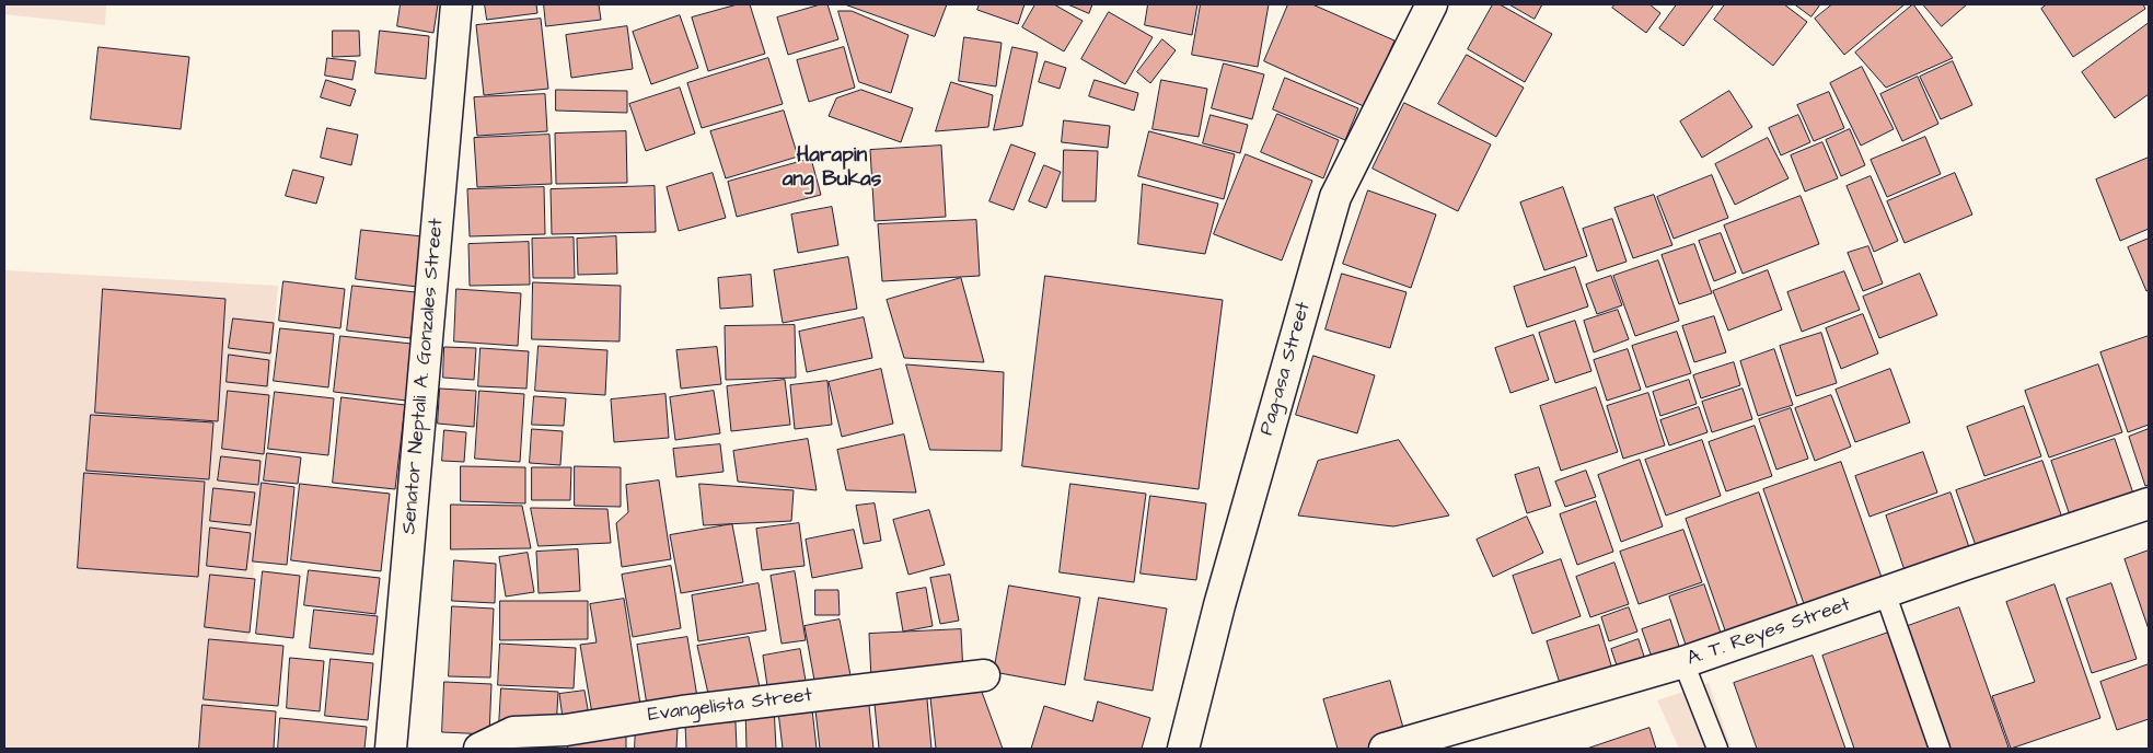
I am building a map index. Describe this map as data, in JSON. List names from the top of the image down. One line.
{"streets":{"street":["Pag-asa Street","Senator Neptali A. Gonzales Street","A. T. Reyes Street","Evangelista Street"]},"districts":["Harapin ang Bukas"]}
